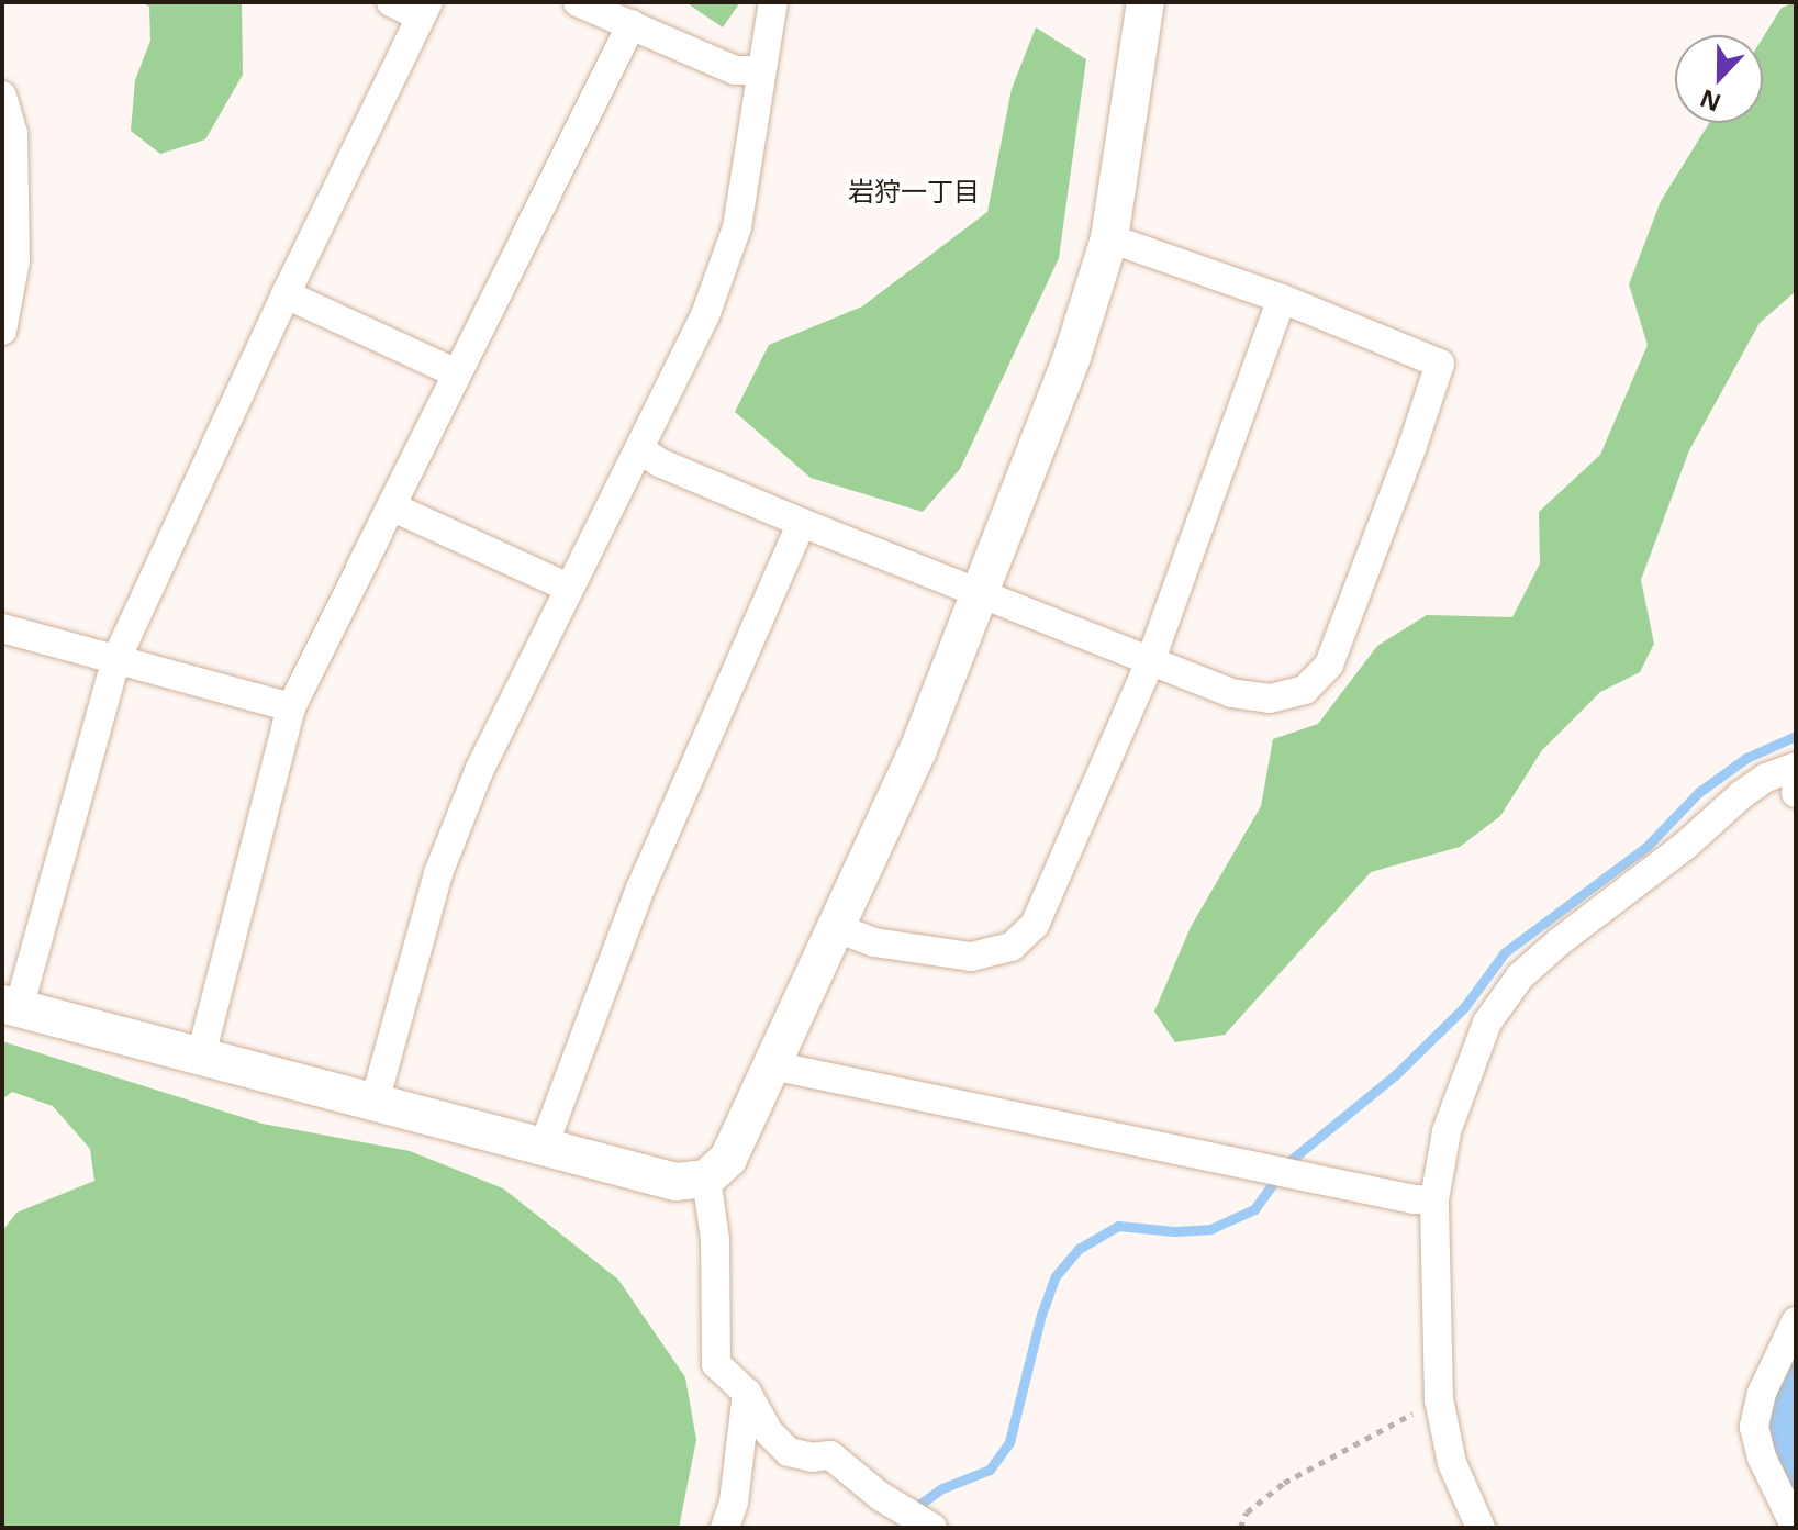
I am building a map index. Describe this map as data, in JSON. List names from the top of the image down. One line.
{"districts":["岩狩一丁目"],"north":"bottom"}
